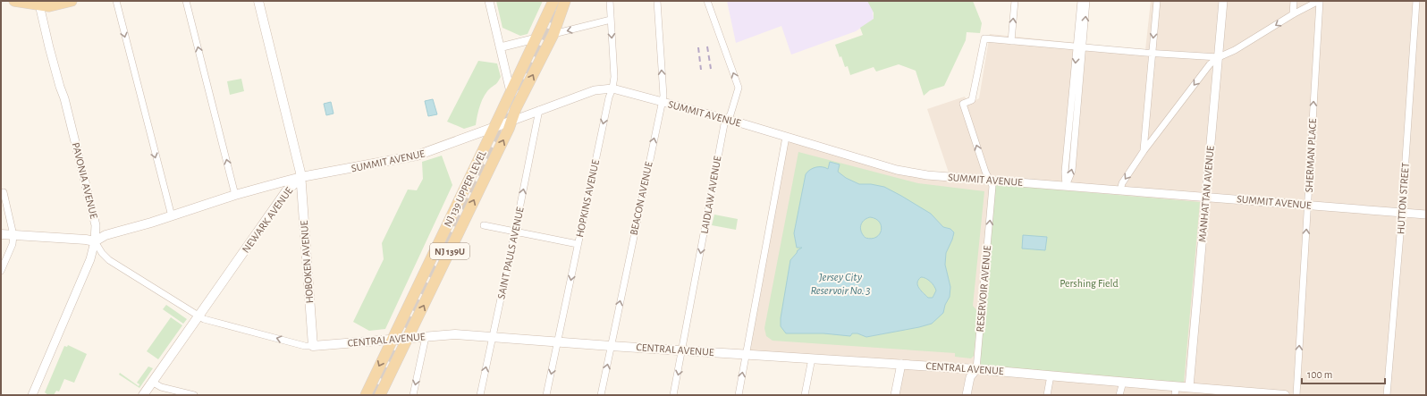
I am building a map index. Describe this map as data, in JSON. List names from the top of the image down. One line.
{"streets":{"main road":["SUMMIT AVENUE","NJ 139 UPPER LEVEL","NEWARK AVENUE","NJ 139U","HOBOKEN AVENUE","CENTRAL AVENUE"],"street":["SHERMAN PLACE","PAVONIA AVENUE","MANHATTAN AVENUE","LAIDLAW AVENUE","HOPKINS AVENUE","BEACON AVENUE","HUTTON STREET","SAINT PAULS AVENUE","RESERVOIR AVENUE"]},"crossings":[["SUMMIT AVENUE","SHERMAN PLACE"],["SUMMIT AVENUE","PAVONIA AVENUE"],["SUMMIT AVENUE","NJ 139 UPPER LEVEL"],["SUMMIT AVENUE","MANHATTAN AVENUE"],["SUMMIT AVENUE","LAIDLAW AVENUE"],["SUMMIT AVENUE","HOPKINS AVENUE"],["SUMMIT AVENUE","BEACON AVENUE"],["SUMMIT AVENUE","HUTTON STREET"],["SUMMIT AVENUE","NEWARK AVENUE"],["SUMMIT AVENUE","SAINT PAULS AVENUE"],["SUMMIT AVENUE","HOBOKEN AVENUE"],["SUMMIT AVENUE","RESERVOIR AVENUE"],["SUMMIT AVENUE","CENTRAL AVENUE"],["PAVONIA AVENUE","CENTRAL AVENUE"],["NJ 139 UPPER LEVEL","CENTRAL AVENUE"],["MANHATTAN AVENUE","CENTRAL AVENUE"],["LAIDLAW AVENUE","CENTRAL AVENUE"],["HOPKINS AVENUE","CENTRAL AVENUE"],["BEACON AVENUE","CENTRAL AVENUE"],["NEWARK AVENUE","HOBOKEN AVENUE"],["NEWARK AVENUE","CENTRAL AVENUE"],["SAINT PAULS AVENUE","CENTRAL AVENUE"],["HOBOKEN AVENUE","CENTRAL AVENUE"],["RESERVOIR AVENUE","CENTRAL AVENUE"]],"one_way":["SHERMAN PLACE","HOPKINS AVENUE","BEACON AVENUE","SAINT PAULS AVENUE","RESERVOIR AVENUE"],"water":["Jersey City Reservoir No. 3"],"parks":["Pershing Field"],"scale_bar":"100 m"}
